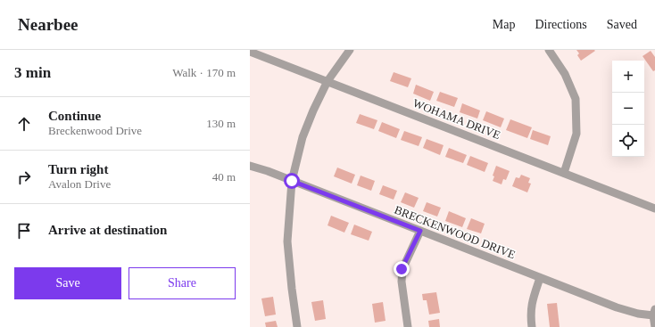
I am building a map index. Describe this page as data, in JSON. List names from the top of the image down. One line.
{"streets":{"street":["WOHAMA DRIVE","BRECKENWOOD DRIVE"]},"page":{"header":"Nearbee","nav":["Map","Directions","Saved"],"heading":["3 min","Walk · 170 m"],"map_buttons":["+","−"],"list":[["Continue","Breckenwood Drive","130 m"],["Turn right","Avalon Drive","40 m"],"Arrive at destination"],"buttons":["Save","Share"]}}
